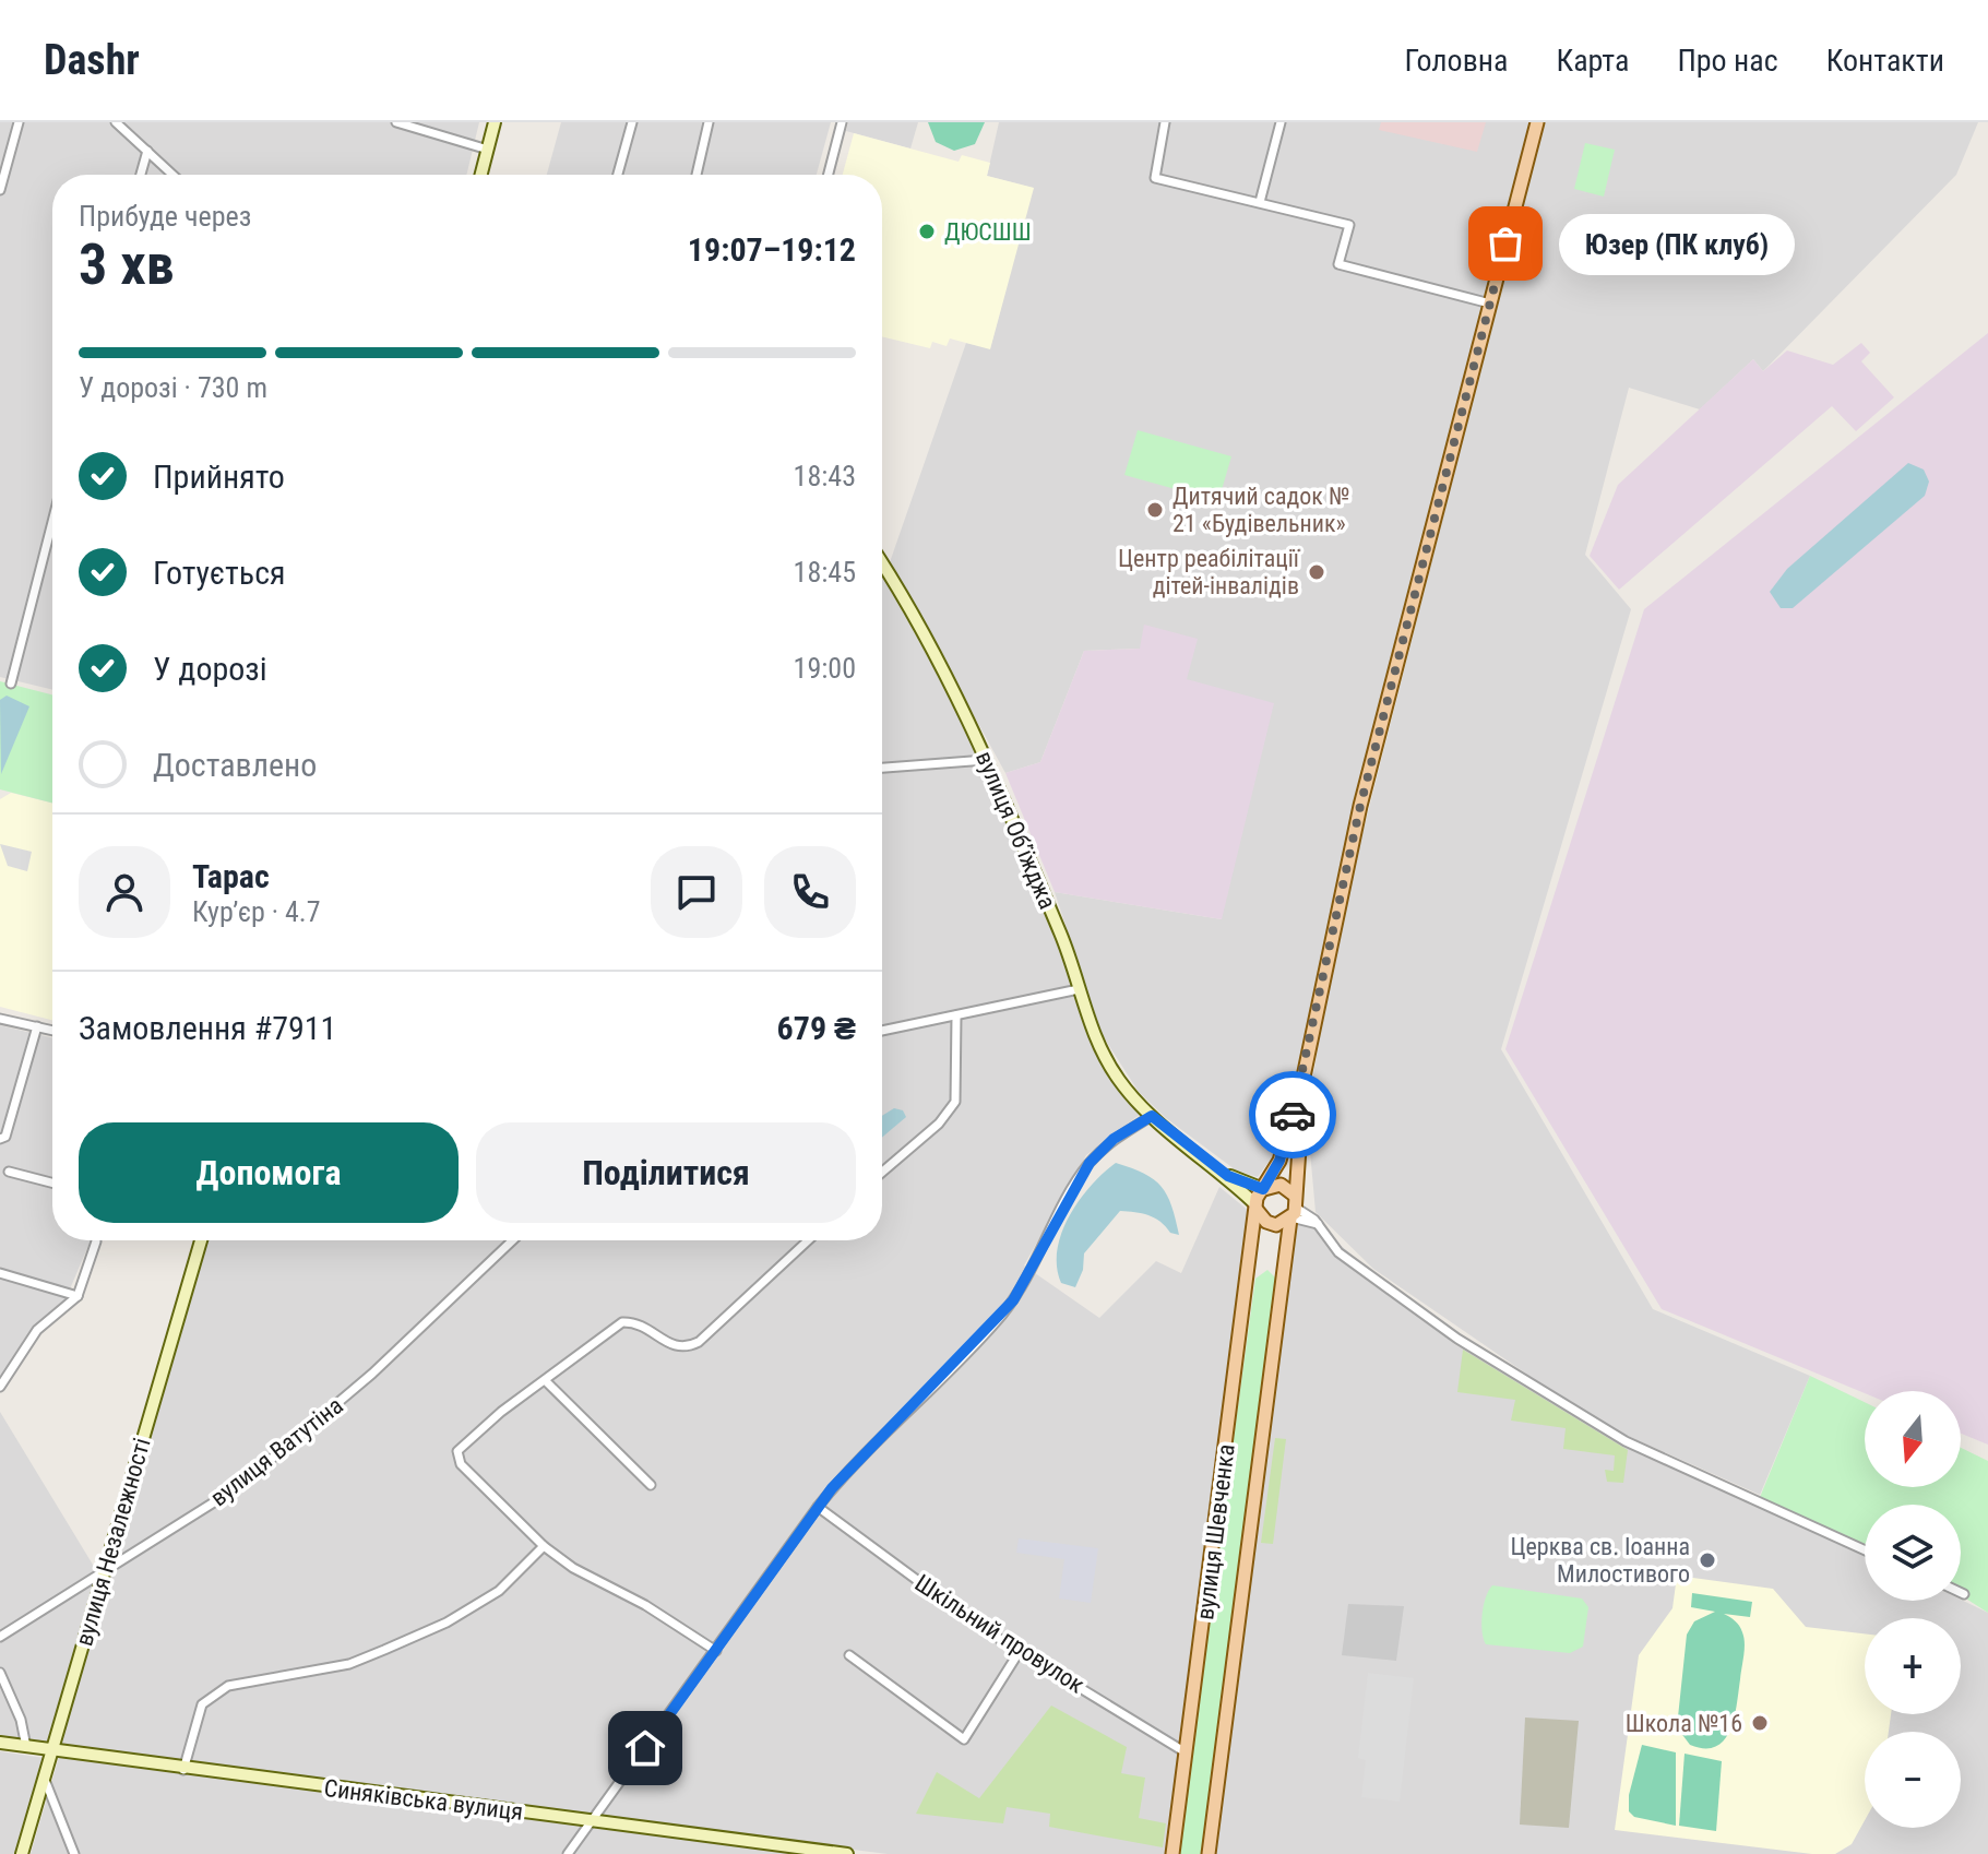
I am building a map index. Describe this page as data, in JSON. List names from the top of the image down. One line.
{"streets":{"main road":["вулиця Шевченка"],"street":["вулиця Обʼїжджа","вулиця Ватутіна","вулиця Незалежності","Шкільний провулок","Синяківська вулиця"]},"crossings":[["вулиця Обʼїжджа","вулиця Шевченка"],["вулиця Ватутіна","вулиця Незалежності"],["вулиця Шевченка","Шкільний провулок"],["вулиця Незалежності","Синяківська вулиця"]],"places":["ДЮСШШ","Юзер (ПК клуб)","Дитячий садок № 21 «Будівельник»","Центр реабілітації дітей-інвалідів","Церква св. Іоанна Милостивого","Школа №16"],"north":"bottom","page":{"header":"Dashr","nav":["Головна","Карта","Про нас","Контакти"],"heading":["3 хв","Прибуде через","19:07–19:12"],"panel":["Тарас","Кур’єр · 4.7","Замовлення #7911","679 ₴"],"bubble":"Юзер (ПК клуб)","bar":"У дорозі · 730 m","list":[["Прийнято","18:43"],["Готується","18:45"],["У дорозі","19:00"],"Доставлено"],"buttons":["Допомога","Поділитися"],"map_buttons":["+","−"]}}
